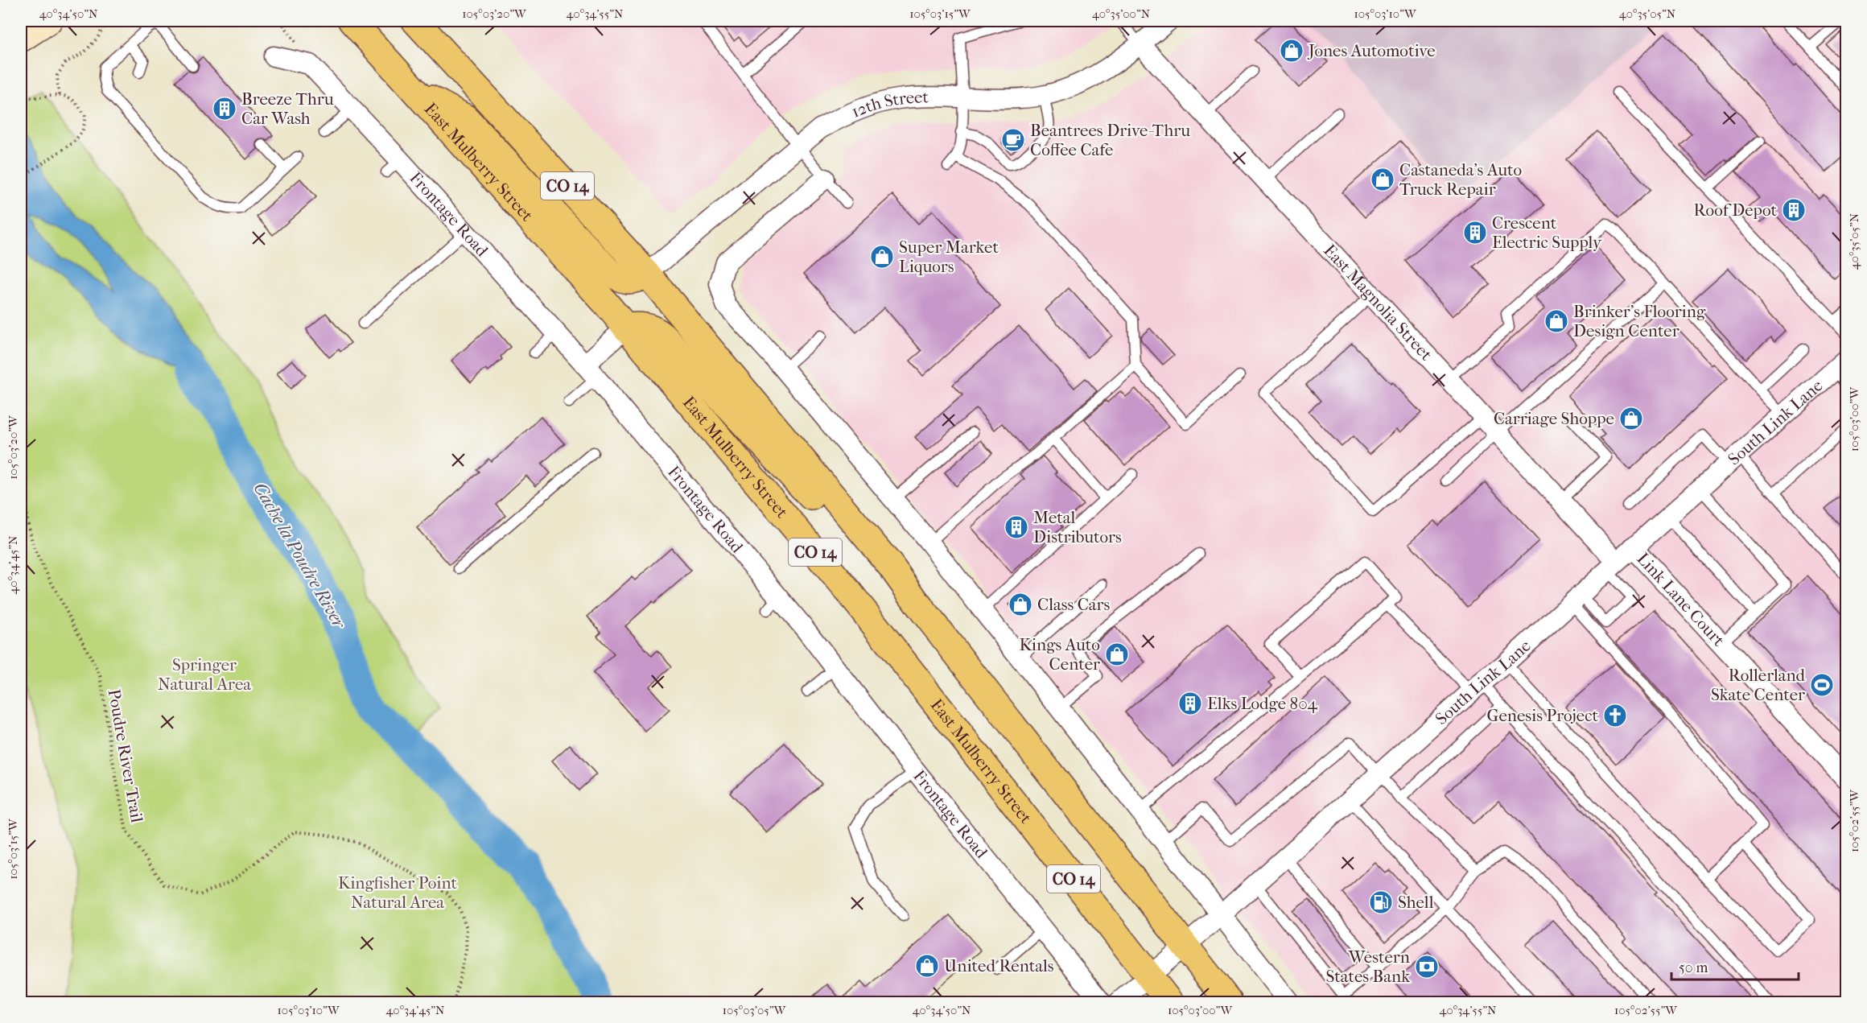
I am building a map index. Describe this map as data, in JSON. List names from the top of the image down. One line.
{"streets":{"highway":["East Mulberry Street","CO 14"],"street":["12th Street","Frontage Road","East Magnolia Street","South Link Lane","Link Lane Court"],"path":["Poudre River Trail"]},"crossings":[["12th Street","CO 14"],["12th Street","East Magnolia Street"],["East Mulberry Street","South Link Lane"],["CO 14","South Link Lane"],["East Magnolia Street","South Link Lane"],["South Link Lane","Link Lane Court"]],"water":["Cache la Poudre River"],"parks":["Springer Natural Area","Kingfisher Point Natural Area"],"places":{"shop":["Jones Automotive","Castaneda's Auto Truck Repair","Super Market Liquors","Brinker’s Flooring Design Center","Carriage Shoppe","Class Cars","Kings Auto Center","United Rentals"],"building":["Breeze Thru Car Wash","Roof Depot","Crescent Electric Supply","Metal Distributors","Elks Lodge 804"],"cafe":["Beantrees Drive-Thru Coffee Cafe"],"sports":["Rollerland Skate Center"],"church":["Genesis Project"],"fuel station":["Shell"],"bank":["Western States Bank"]},"scale_bar":"50 m","coordinates":["40°34'50\"N","105°03'20\"W","40°34'55\"N","105°03'15\"W","40°35'00\"N","105°03'10\"W","40°35'05\"N","105°03'00\"W","40°34'45\"N","105°02'55\"W","105°03'05\"W"]}
